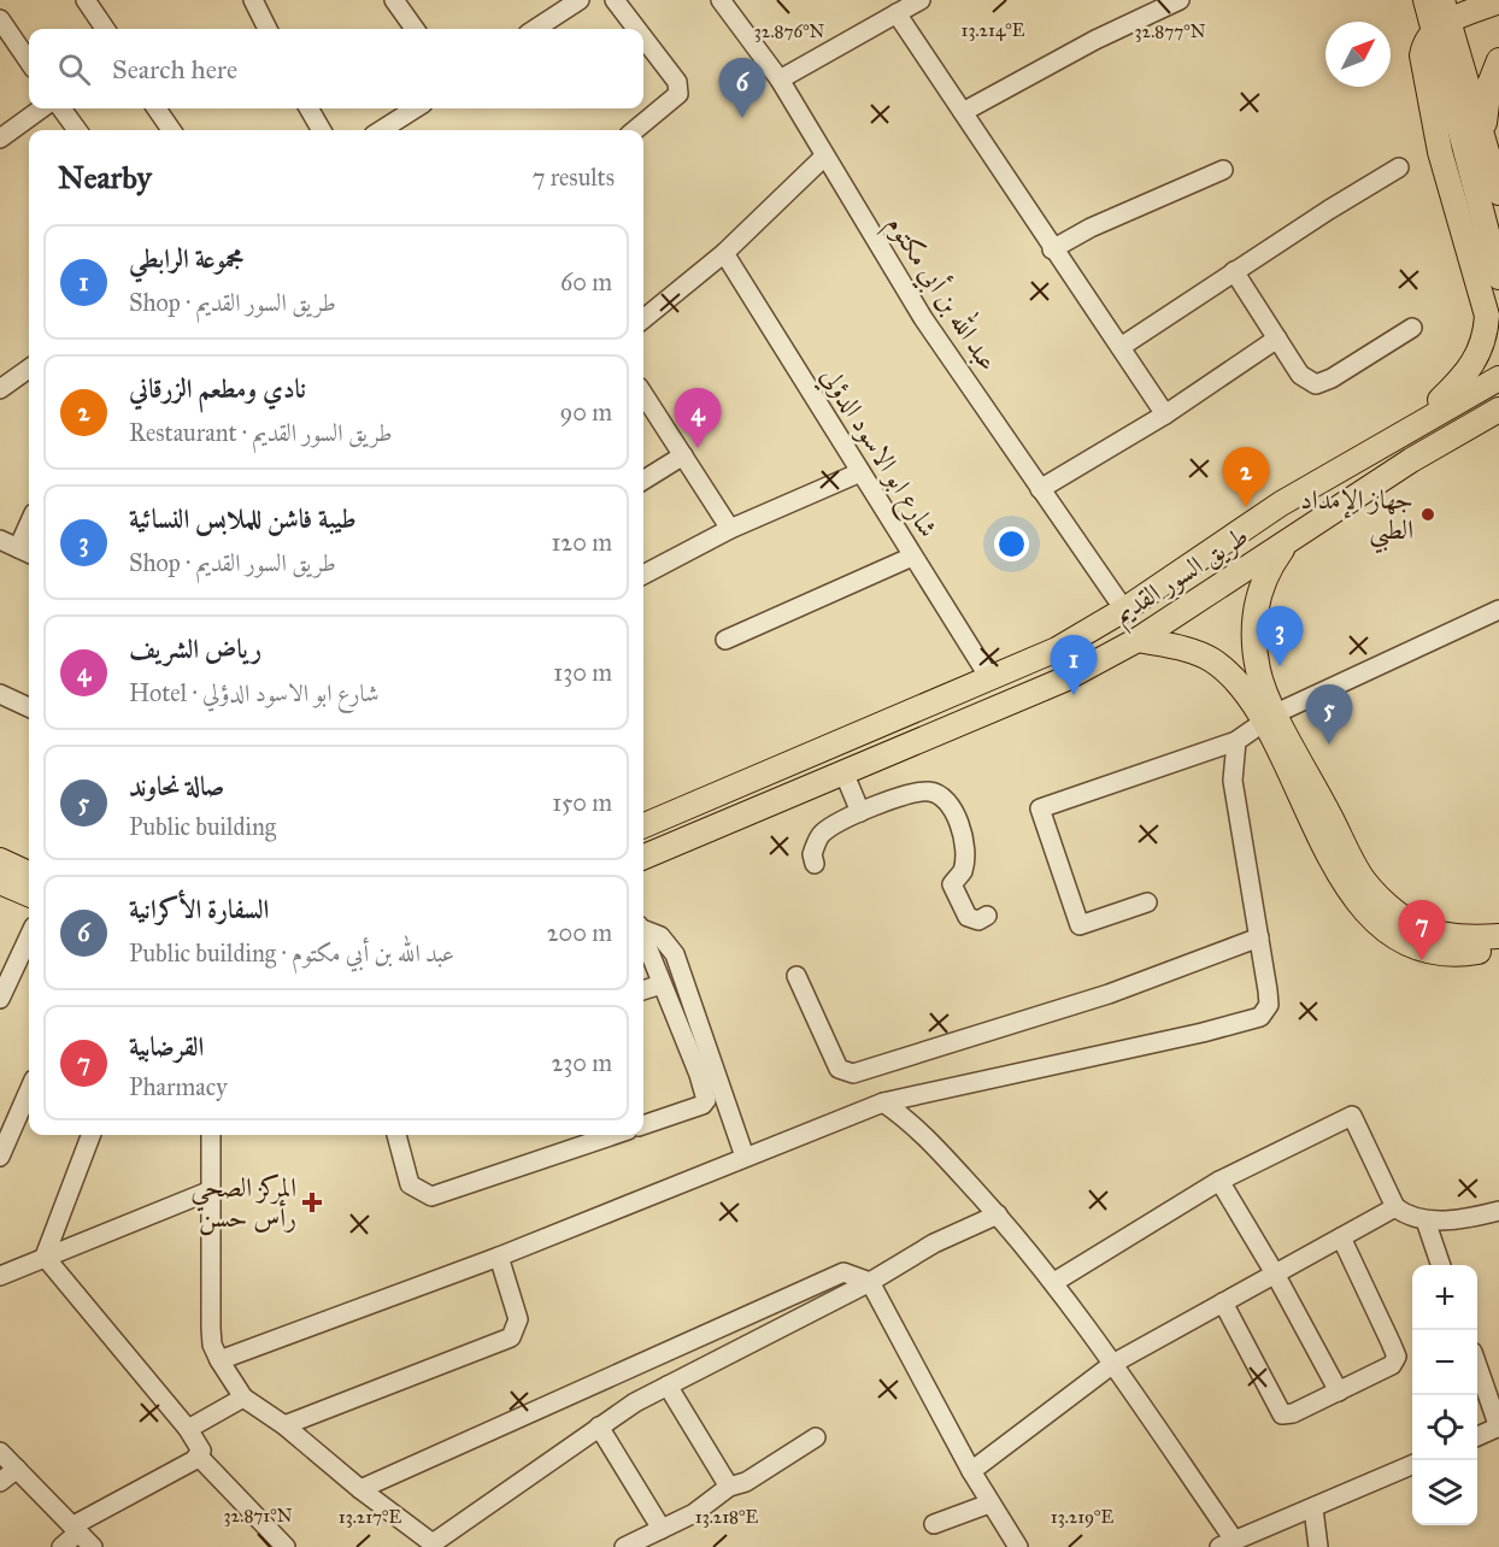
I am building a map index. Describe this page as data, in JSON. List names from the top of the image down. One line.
{"streets":{"main road":["طريق السور القديم"],"street":["عبد الله بن أبي مكتوم","شارع ابو الاسود الدؤلي"]},"crossings":[["عبد الله بن أبي مكتوم","طريق السور القديم"],["شارع ابو الاسود الدؤلي","طريق السور القديم"]],"places":{"other":["جهاز الإمداد الطبي"],"health":["المركز الصحي رأس حسن"]},"north":"top right","page":{"search":"Search here","pins":["6","4","2","3","1","5","7"],"heading":["Nearby","7 results"],"list":[{"mark":"1","name":"مجموعة الرابطي","note":"Shop · طريق السور القديم","value":"60 m"},{"mark":"2","name":"نادي ومطعم الزرقاني","note":"Restaurant · طريق السور القديم","value":"90 m"},{"mark":"3","name":"طيبة فاشن للملابس النسائية","note":"Shop · طريق السور القديم","value":"120 m"},{"mark":"4","name":"رياض الشريف","note":"Hotel · شارع ابو الاسود الدؤلي","value":"130 m"},{"mark":"5","name":"صالة نحاوند","note":"Public building","value":"150 m"},{"mark":"6","name":"السفارة الأكرانية","note":"Public building · عبد الله بن أبي مكتوم","value":"200 m"},{"mark":"7","name":"القرضابية","note":"Pharmacy","value":"230 m"}],"map_buttons":["+","−"]},"coordinates":["13.214°E","32.876°N","32.877°N","32.871°N","13.217°E","13.218°E","13.219°E"]}
